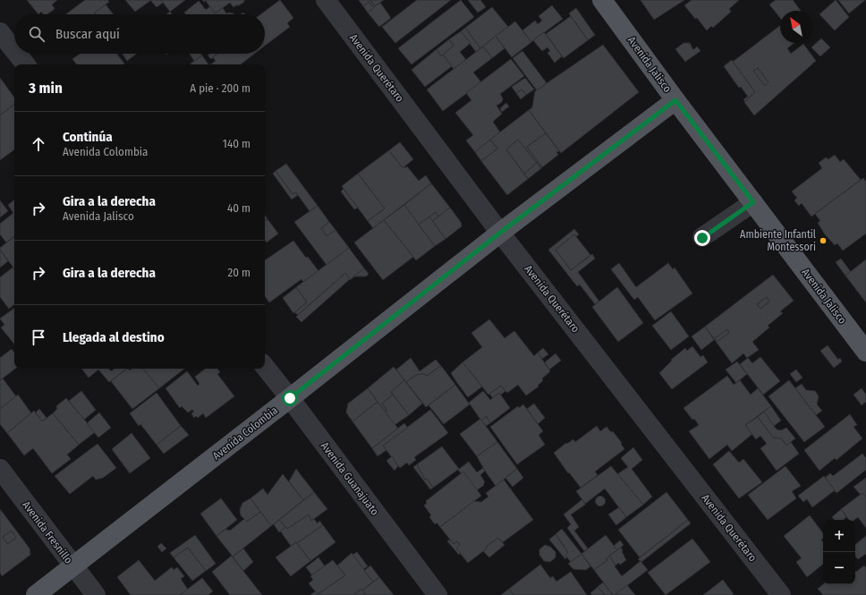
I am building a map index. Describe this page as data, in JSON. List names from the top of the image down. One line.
{"streets":{"main road":["Avenida Jalisco","Avenida Colombia"],"street":["Avenida Querétaro","Avenida Guanajuato","Avenida Fresnillo"]},"crossings":[["Avenida Jalisco","Avenida Colombia"],["Avenida Querétaro","Avenida Colombia"],["Avenida Colombia","Avenida Guanajuato"],["Avenida Colombia","Avenida Fresnillo"]],"places":["Ambiente Infantil Montessori"],"north":"top left","page":{"search":"Buscar aquí","heading":["3 min","A pie · 200 m"],"list":[["Continúa","Avenida Colombia","140 m"],["Gira a la derecha","Avenida Jalisco","40 m"],["Gira a la derecha","20 m"],"Llegada al destino"],"map_buttons":["+","−"]}}
